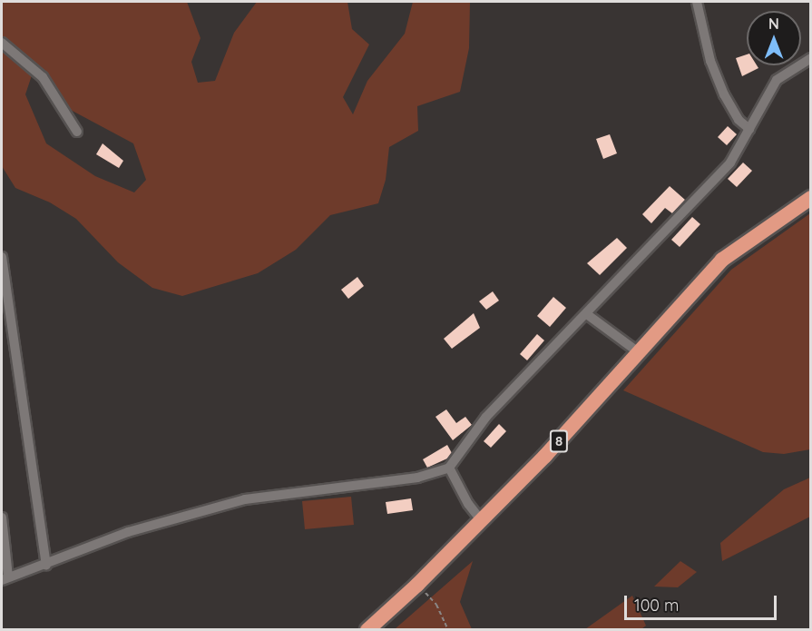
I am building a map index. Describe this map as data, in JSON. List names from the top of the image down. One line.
{"streets":{"highway":["8"]},"scale_bar":"100 m","north":"top"}
